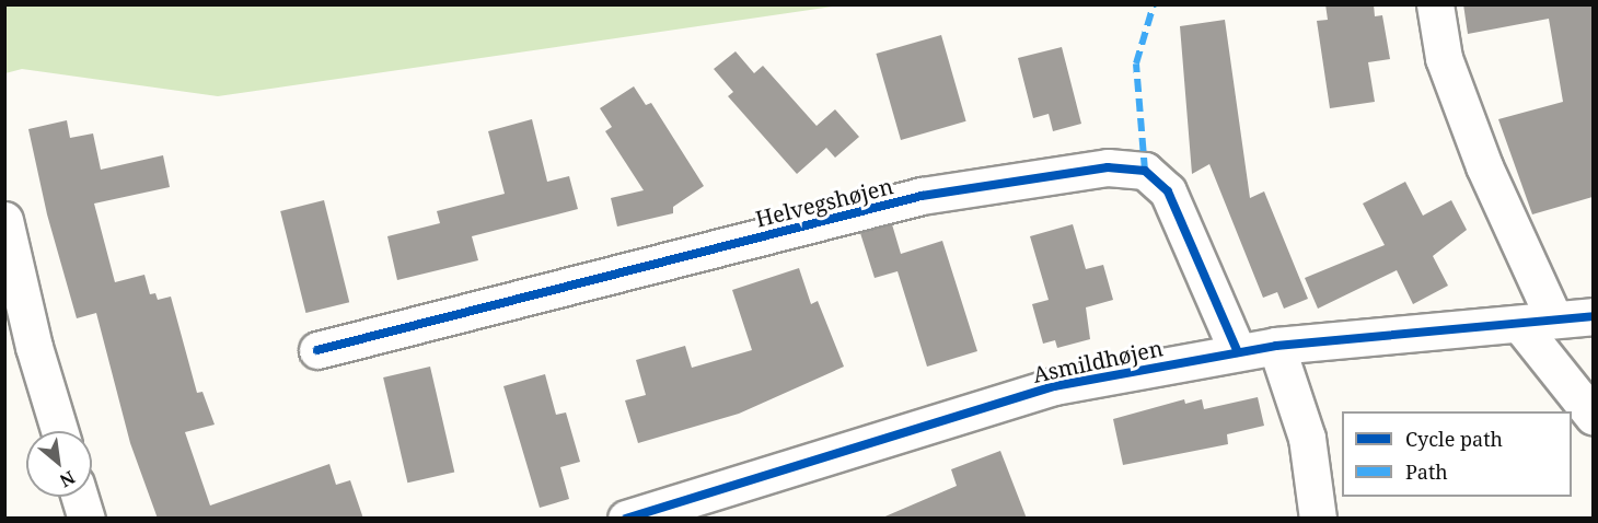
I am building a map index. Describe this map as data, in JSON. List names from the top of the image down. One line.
{"streets":{"street":["Helvegshøjen","Asmildhøjen"]},"crossings":[["Helvegshøjen","Asmildhøjen"]],"legend":["Cycle path","Path"],"north":"bottom right"}
